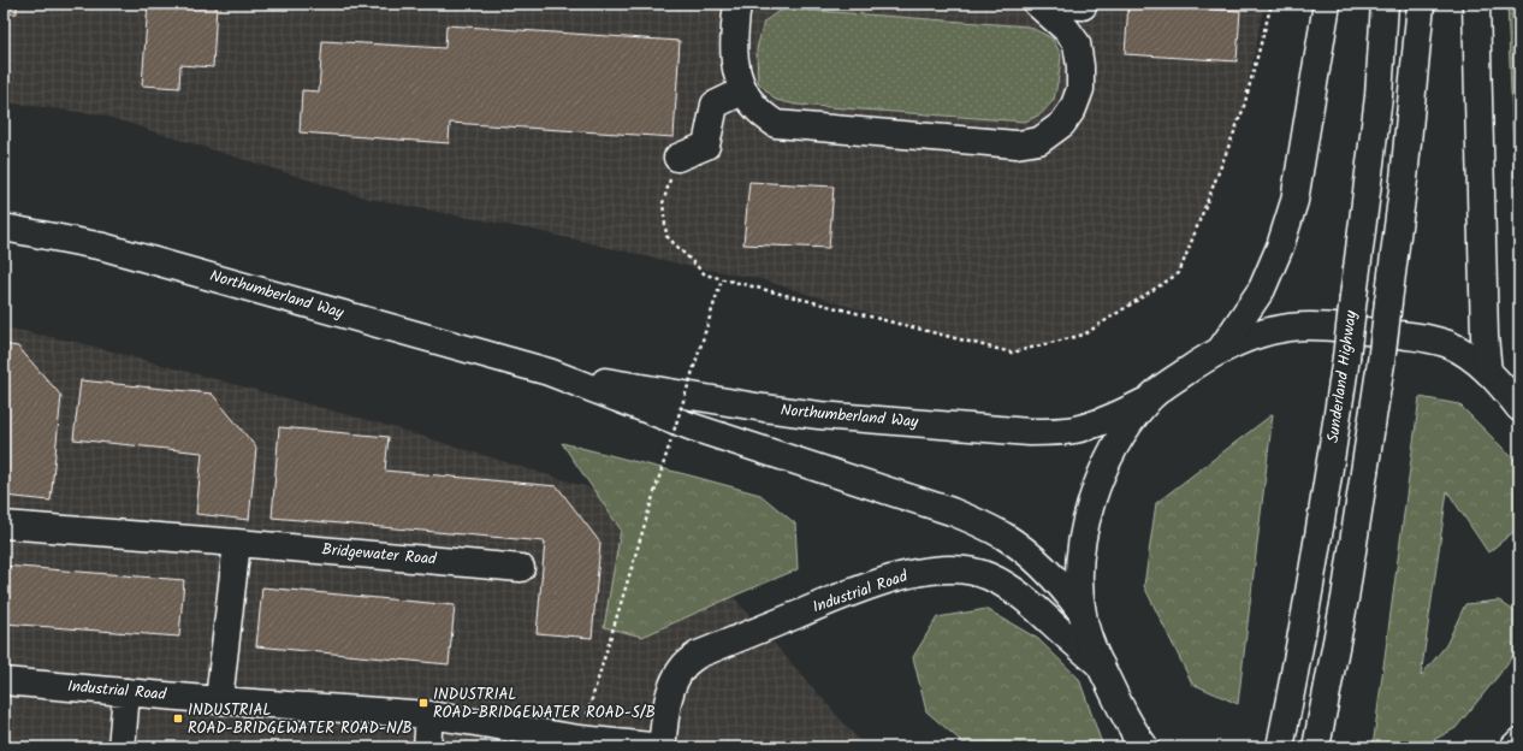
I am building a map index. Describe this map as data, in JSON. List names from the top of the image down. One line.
{"streets":{"main road":["Northumberland Way","Sunderland Highway","Bridgewater Road","Industrial Road"]},"places":{"transit":["INDUSTRIAL ROAD-BRIDGEWATER ROAD-S/B","INDUSTRIAL ROAD-BRIDGEWATER ROAD-N/B"]}}
